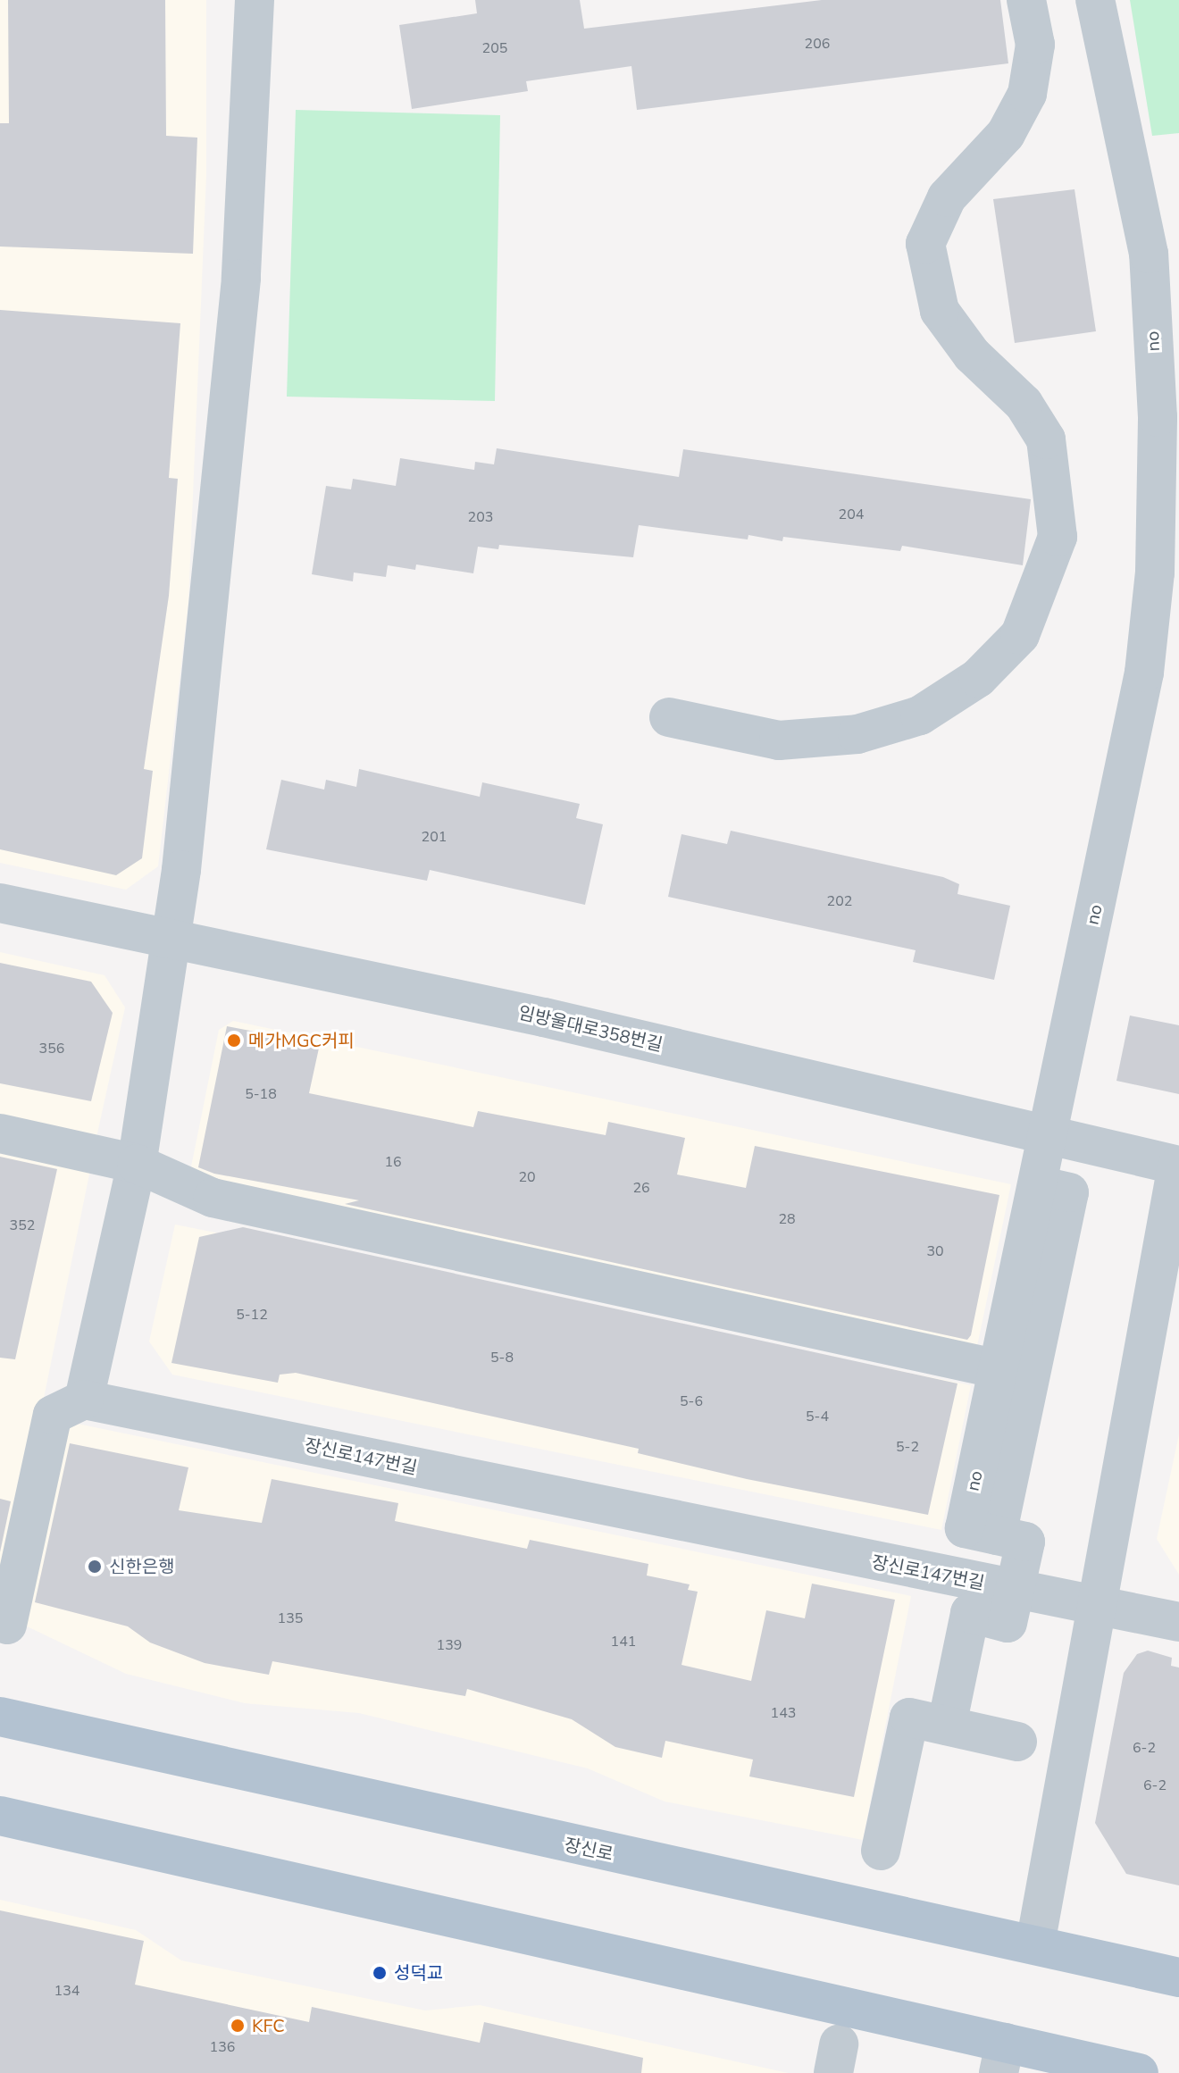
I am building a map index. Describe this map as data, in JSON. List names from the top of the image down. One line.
{"streets":{"main road":["장신로"],"street":["no","임방울대로358번길","장신로147번길"]},"crossings":[["no","임방울대로358번길"],["no","장신로147번길"]],"places":["메가MGC커피","신한은행","성덕교","KFC"],"house_numbers":["206","205","204","203","201","202","356","5-18","16","20","26","28","352","30","5-12","5-8","5-6","5-4","5-2","135","141","139","143","6-2","6-2","134","136"]}
